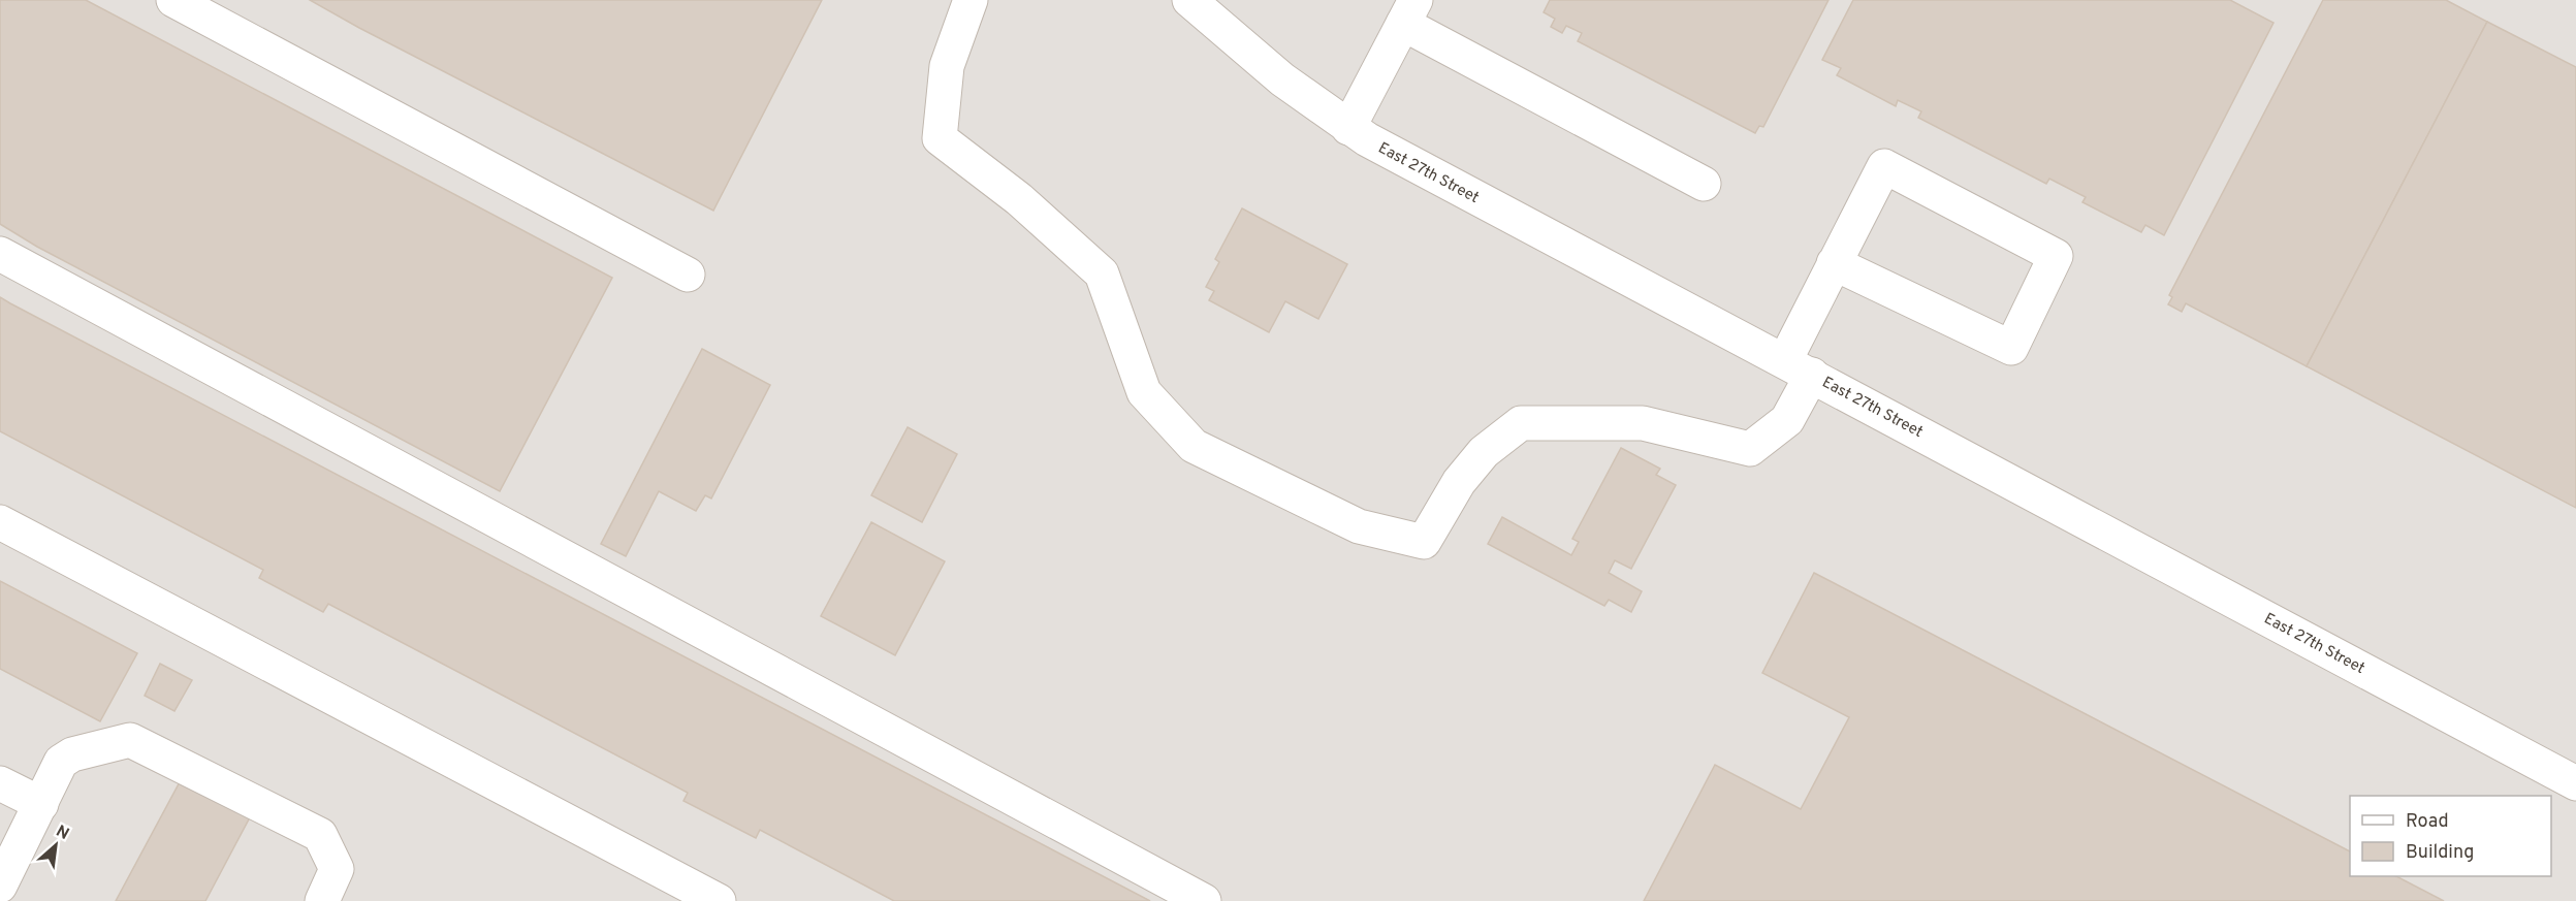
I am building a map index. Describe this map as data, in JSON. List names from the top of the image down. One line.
{"streets":{"street":["East 27th Street"]},"legend":["Road","Building"],"north":"top right"}
